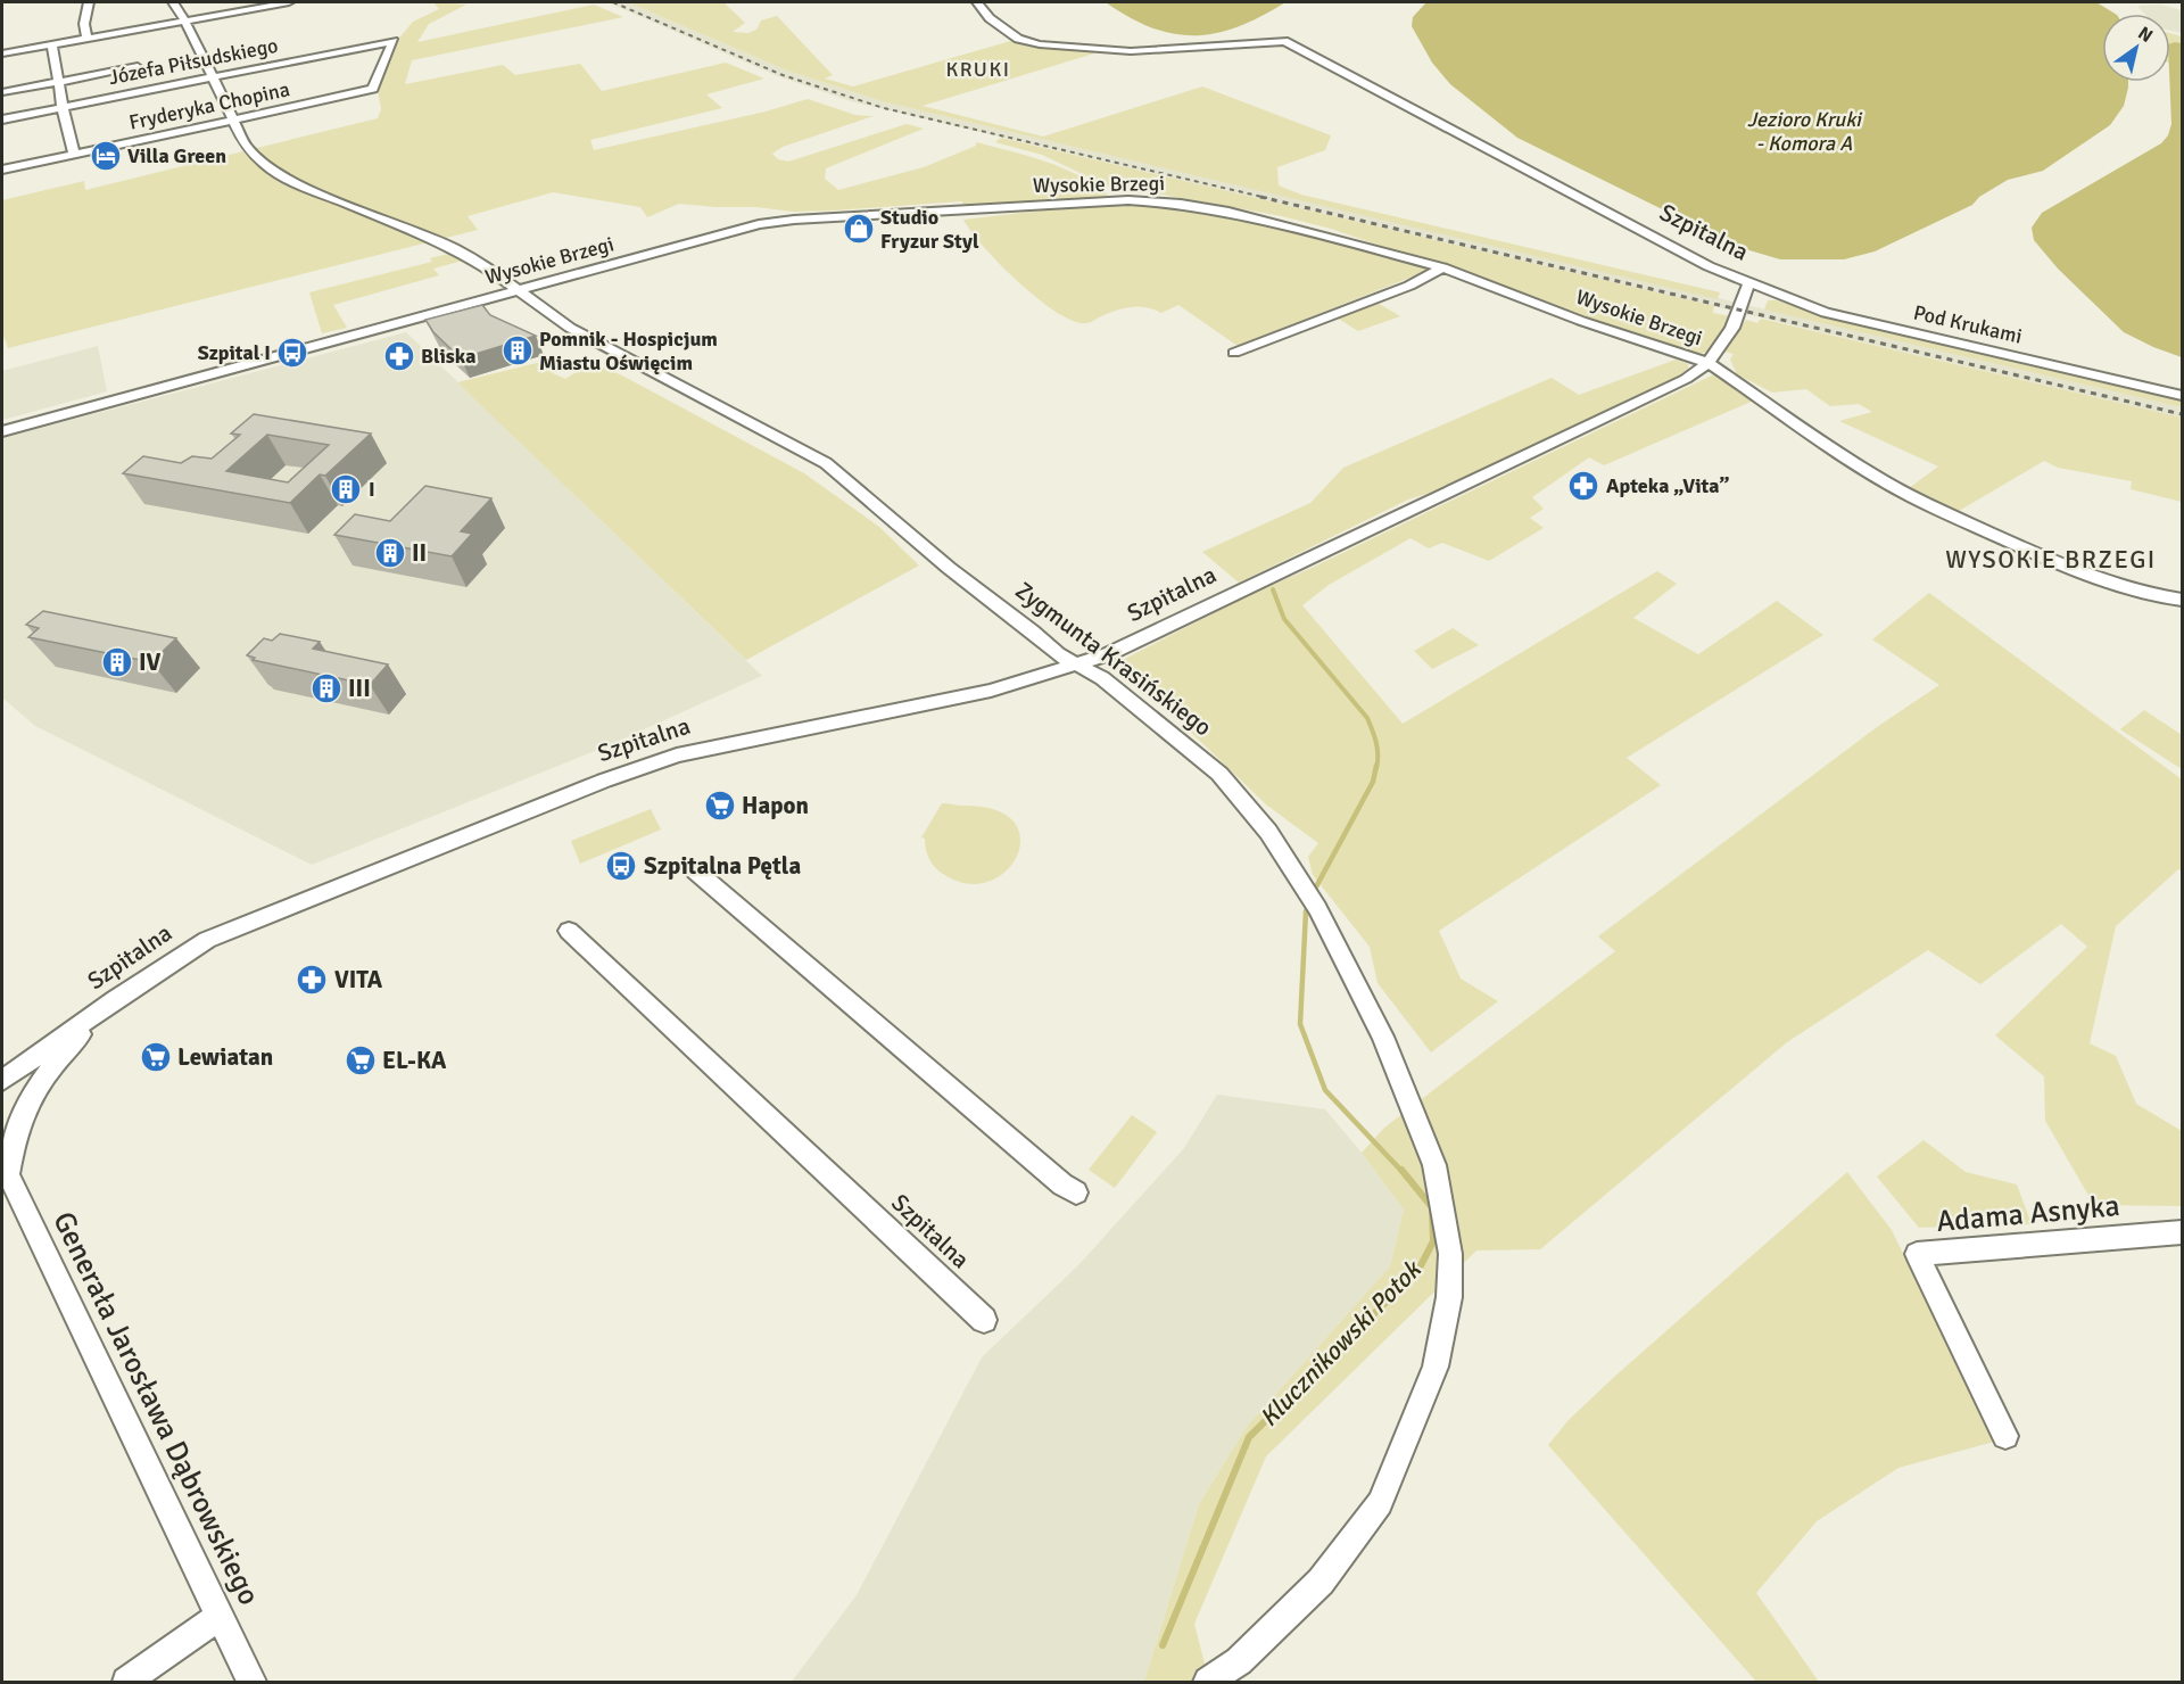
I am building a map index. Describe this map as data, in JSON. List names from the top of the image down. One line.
{"streets":{"street":["Józefa Piłsudskiego","Fryderyka Chopina","Wysokie Brzegi","Szpitalna","Pod Krukami","Zygmunta Krasińskiego","Adama Asnyka","Generała Jarosława Dąbrowskiego"]},"crossings":[["Józefa Piłsudskiego","Fryderyka Chopina"],["Józefa Piłsudskiego","Zygmunta Krasińskiego"],["Fryderyka Chopina","Zygmunta Krasińskiego"],["Wysokie Brzegi","Szpitalna"],["Wysokie Brzegi","Zygmunta Krasińskiego"],["Szpitalna","Pod Krukami"],["Szpitalna","Zygmunta Krasińskiego"]],"districts":["KRUKI","WYSOKIE BRZEGI"],"water":["Jezioro Kruki - Komora A","Klucznikowski Potok"],"places":{"hotel":["Villa Green"],"shop":["Studio Fryzur Styl"],"building":["Pomnik - Hospicjum Miastu Oświęcim","I","II","IV","III"],"bus stop":["Szpital I","Szpitalna Pętla"],"pharmacy":["Bliska","Apteka „Vita”","VITA"],"supermarket":["Hapon","Lewiatan","EL-KA"]},"north":"top right"}
